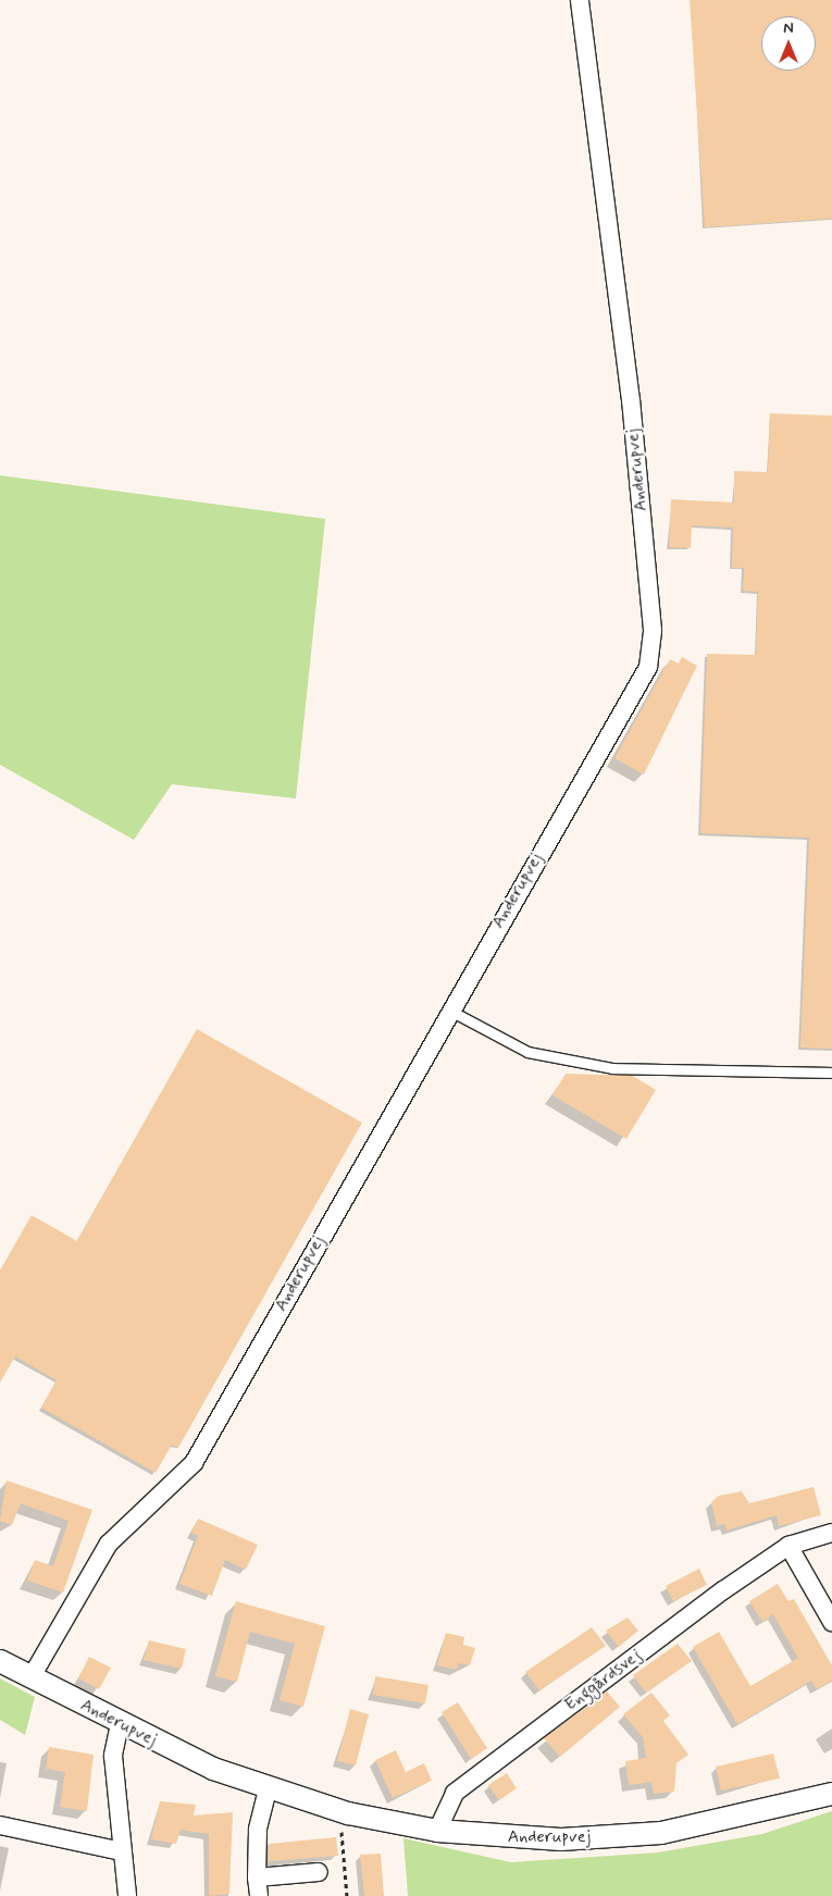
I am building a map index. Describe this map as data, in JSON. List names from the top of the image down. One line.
{"streets":{"street":["Anderupvej","Enggårdsvej"]},"crossings":[["Anderupvej","Enggårdsvej"]],"north":"top"}
